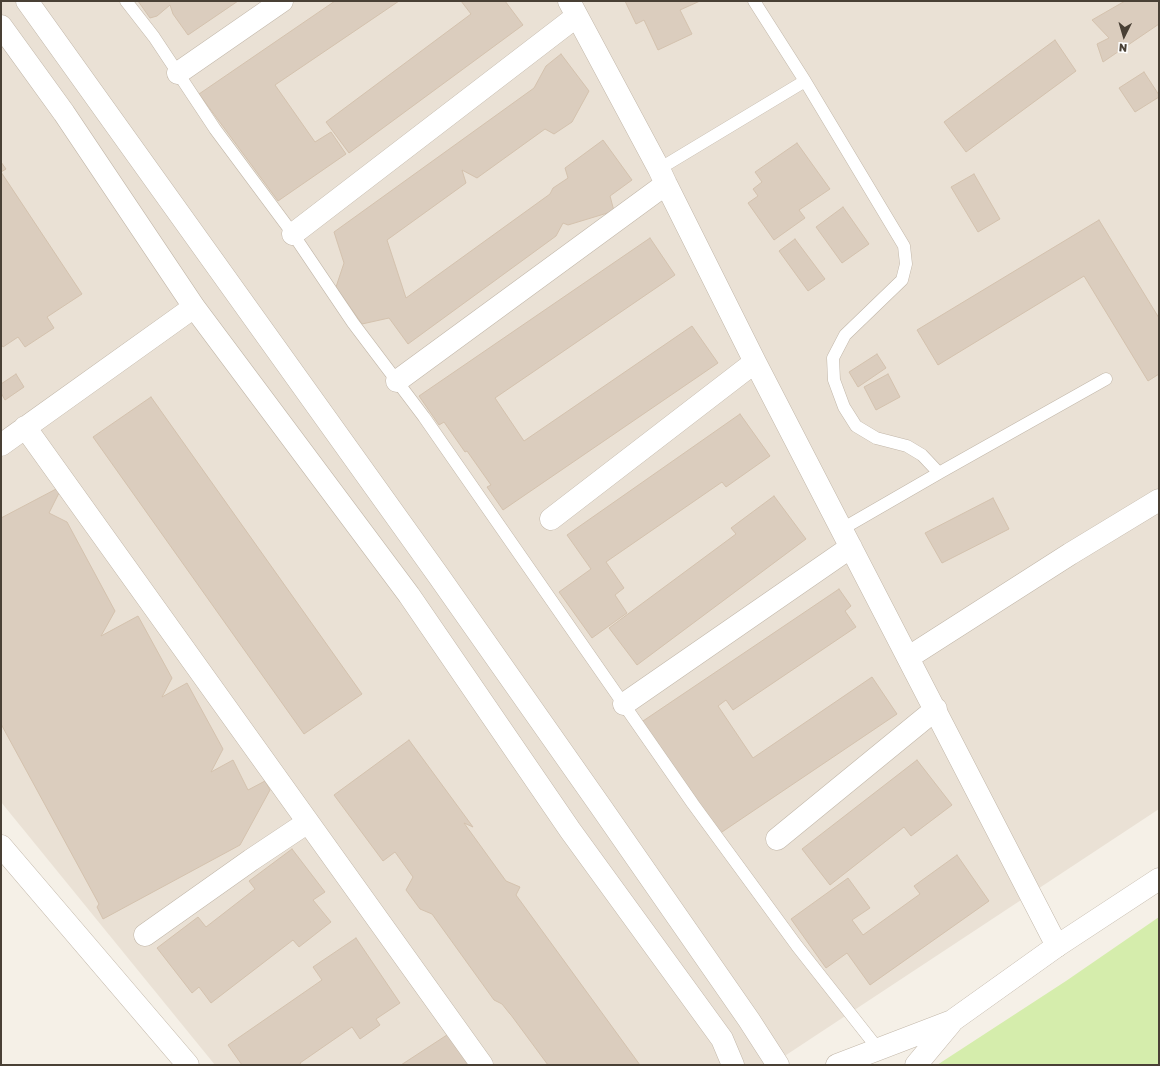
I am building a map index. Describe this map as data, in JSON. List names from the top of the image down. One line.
{"north":"bottom"}
